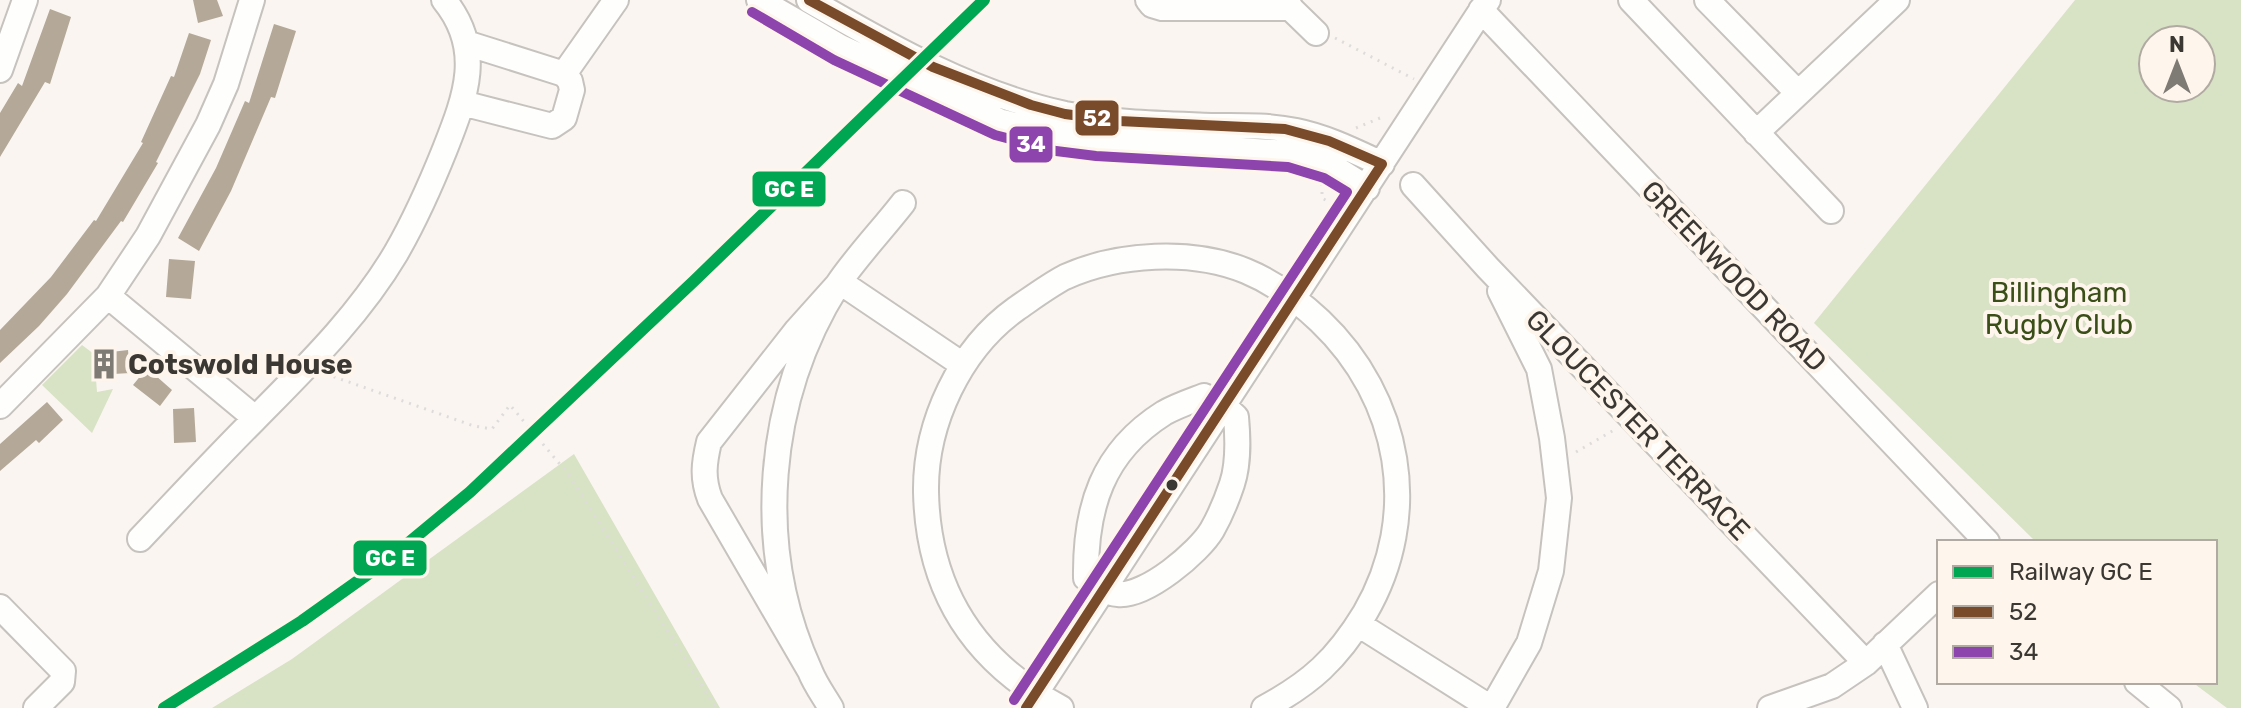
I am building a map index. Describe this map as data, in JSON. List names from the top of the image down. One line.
{"streets":{"street":["GREENWOOD ROAD","GLOUCESTER TERRACE"]},"parks":["Billingham Rugby Club"],"places":{"building":["Cotswold House"]},"lines":["transit line 52","transit line 34"],"legend":["Railway GC E","52","34"],"north":"top"}
